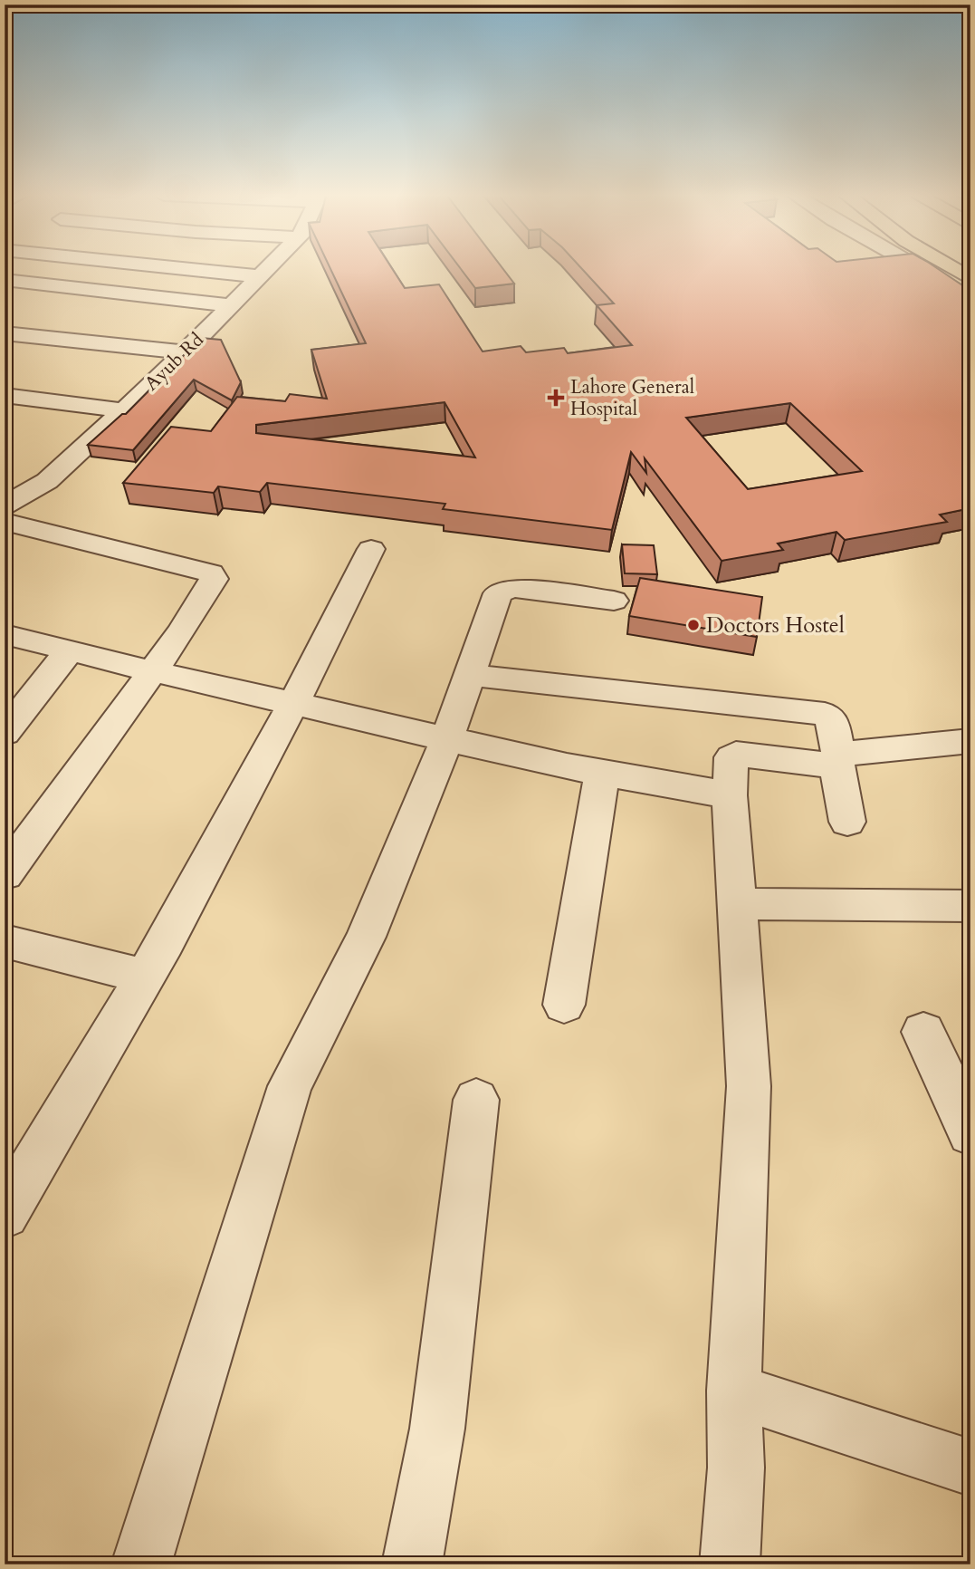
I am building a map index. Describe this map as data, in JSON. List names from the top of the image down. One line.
{"streets":{"street":["Ayub Rd"]},"places":{"health":["Lahore General Hospital"],"other":["Doctors Hostel"]}}
